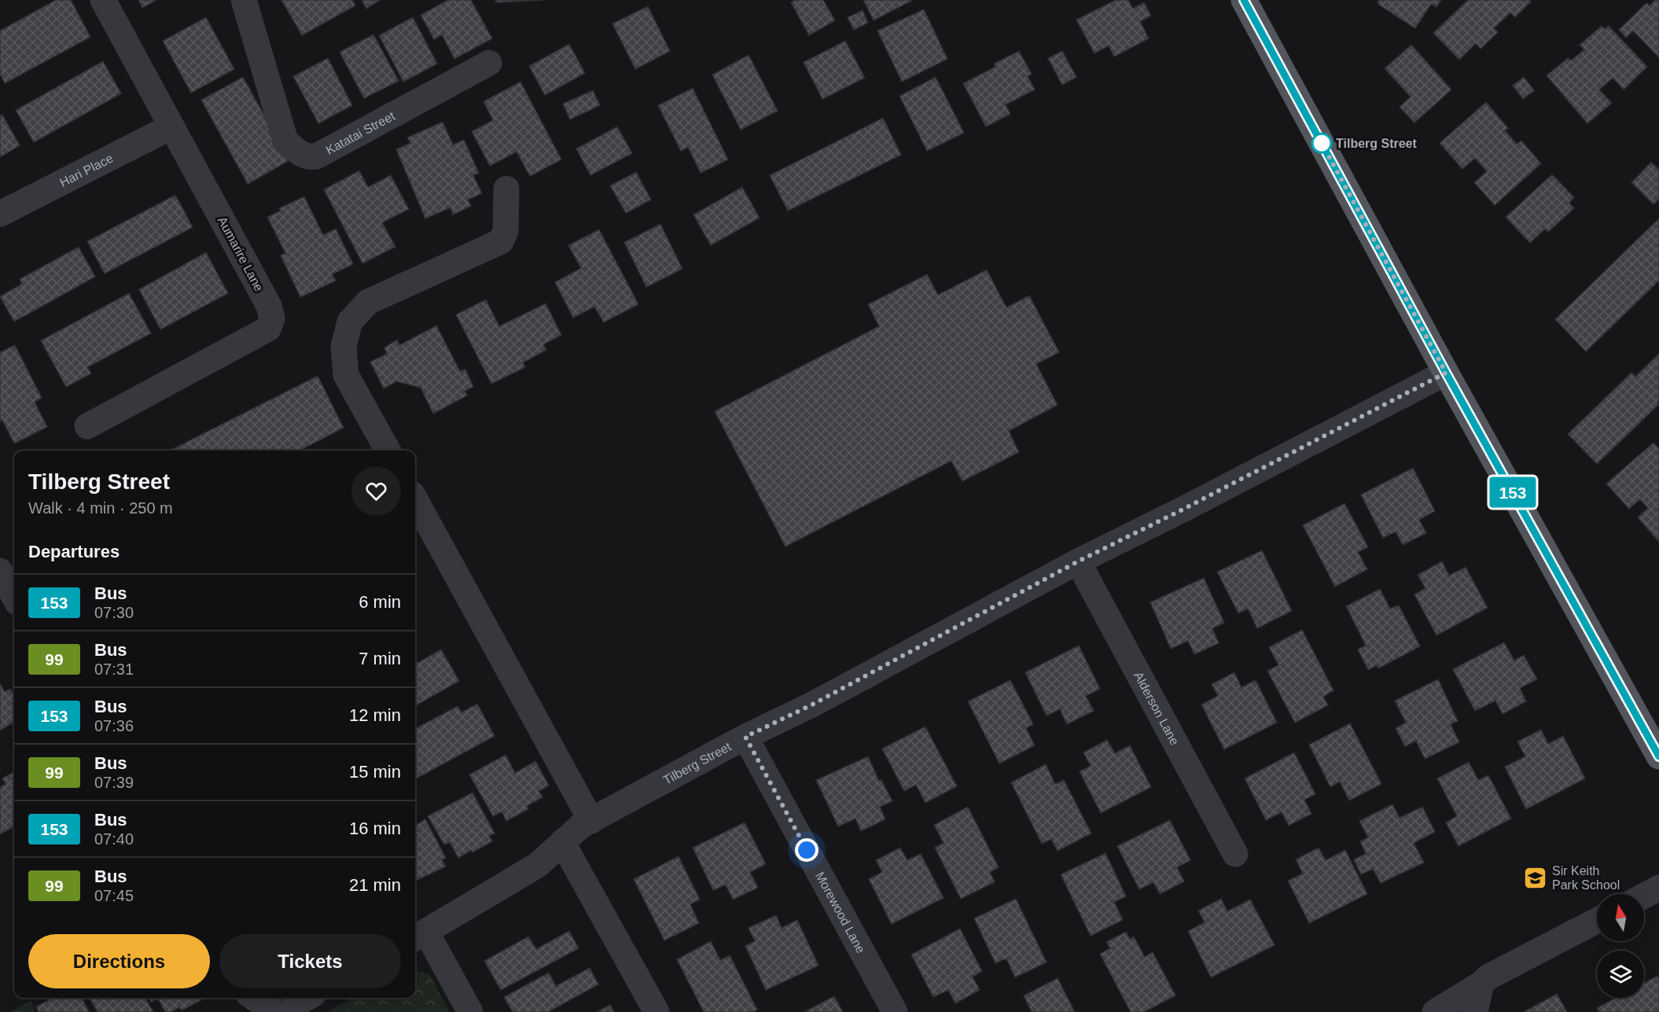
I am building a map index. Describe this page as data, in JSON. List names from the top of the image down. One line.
{"streets":{"street":["Katatai Street","Hari Place","Aumarire Lane","Alderson Lane","Tilberg Street","Morewood Lane"]},"crossings":[["Hari Place","Aumarire Lane"],["Alderson Lane","Tilberg Street"],["Tilberg Street","Morewood Lane"]],"places":{"other":["Tilberg Street"],"school or university":["Sir Keith Park School"]},"lines":["bus line 153"],"north":"top","page":{"on_map":"153","heading":[["Tilberg Street","Walk · 4 min · 250 m"],"Departures"],"list":[{"mark":"153","name":"Bus","note":"07:30","value":"6 min"},{"mark":"99","name":"Bus","note":"07:31","value":"7 min"},{"mark":"153","name":"Bus","note":"07:36","value":"12 min"},{"mark":"99","name":"Bus","note":"07:39","value":"15 min"},{"mark":"153","name":"Bus","note":"07:40","value":"16 min"},{"mark":"99","name":"Bus","note":"07:45","value":"21 min"}],"buttons":["Directions","Tickets"]}}
